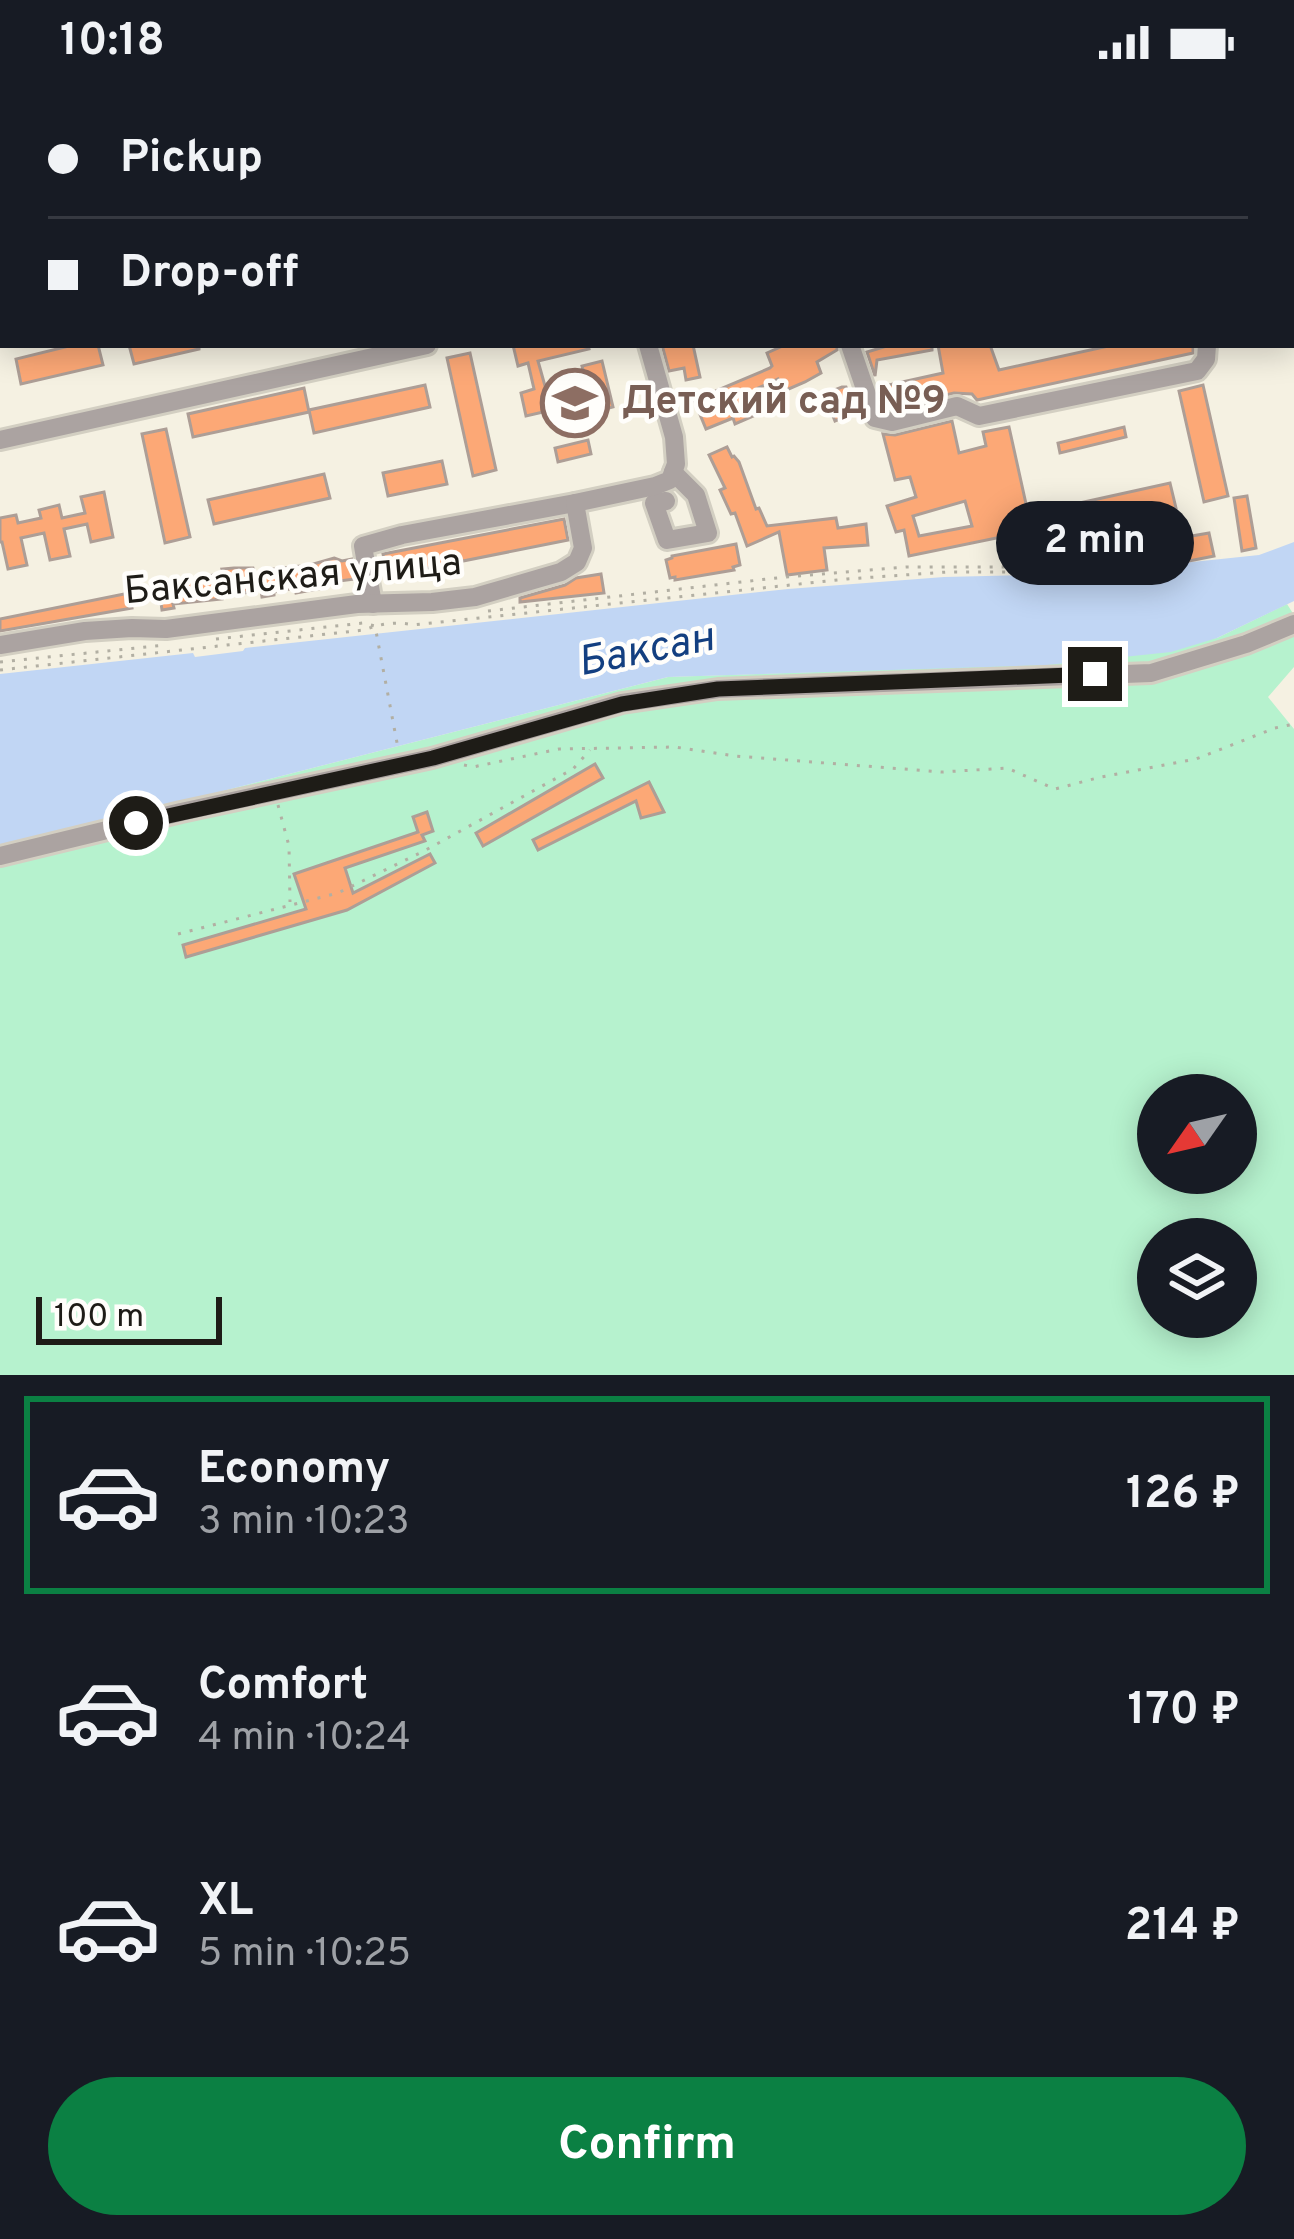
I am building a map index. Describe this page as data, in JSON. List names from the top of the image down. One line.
{"streets":{"street":["Баксанская улица"]},"water":["Баксан"],"places":{"school or university":["Детский сад №9"]},"scale_bar":"100 m","north":"bottom left","page":{"status":"10:18","banner":["Pickup","Drop-off"],"bubble":"2 min","scale":"100 m","list":[{"name":"Economy","note":"3 min · 10:23","value":"126 ₽"},{"name":"Comfort","note":"4 min · 10:24","value":"170 ₽"},{"name":"XL","note":"5 min · 10:25","value":"214 ₽"}],"buttons":"Confirm"}}
